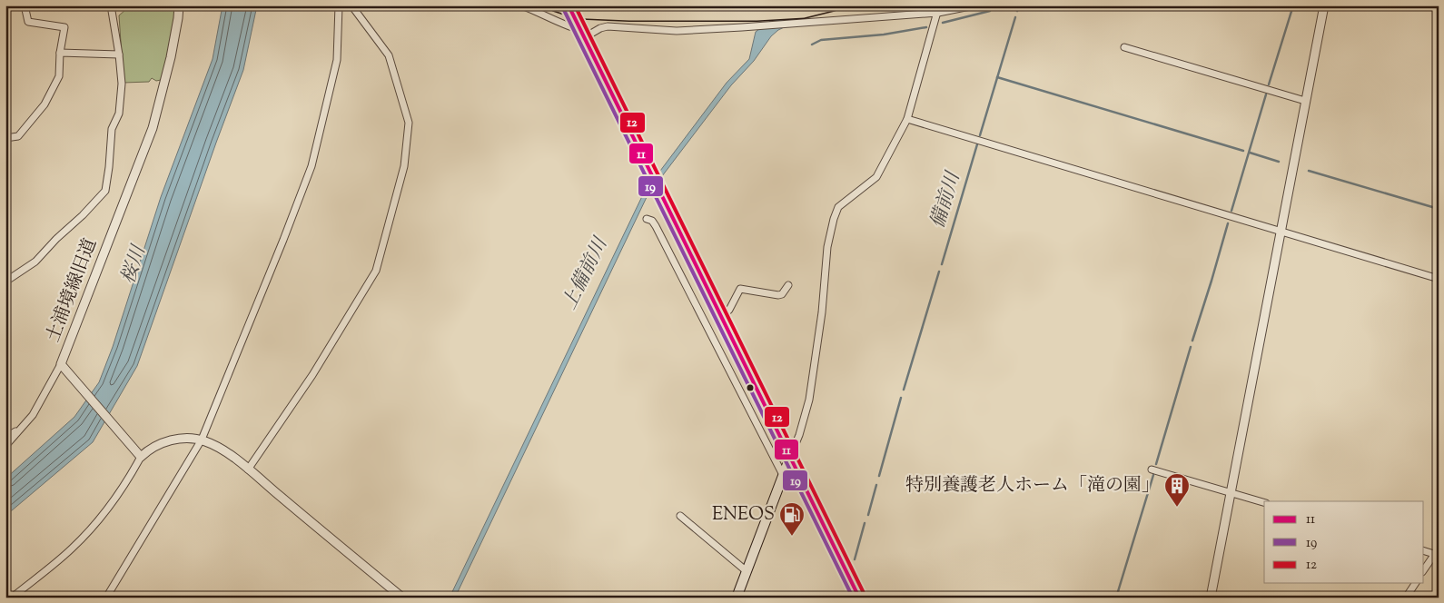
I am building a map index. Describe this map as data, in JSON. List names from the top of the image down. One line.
{"streets":{"street":["土浦境線旧道"]},"water":["備前川","桜川","上備前川"],"places":{"building":["特別養護老人ホーム「滝の園」"],"fuel station":["ENEOS"]},"lines":["transit line 11","transit line 12","transit line 19"],"legend":["11","19","12"]}
